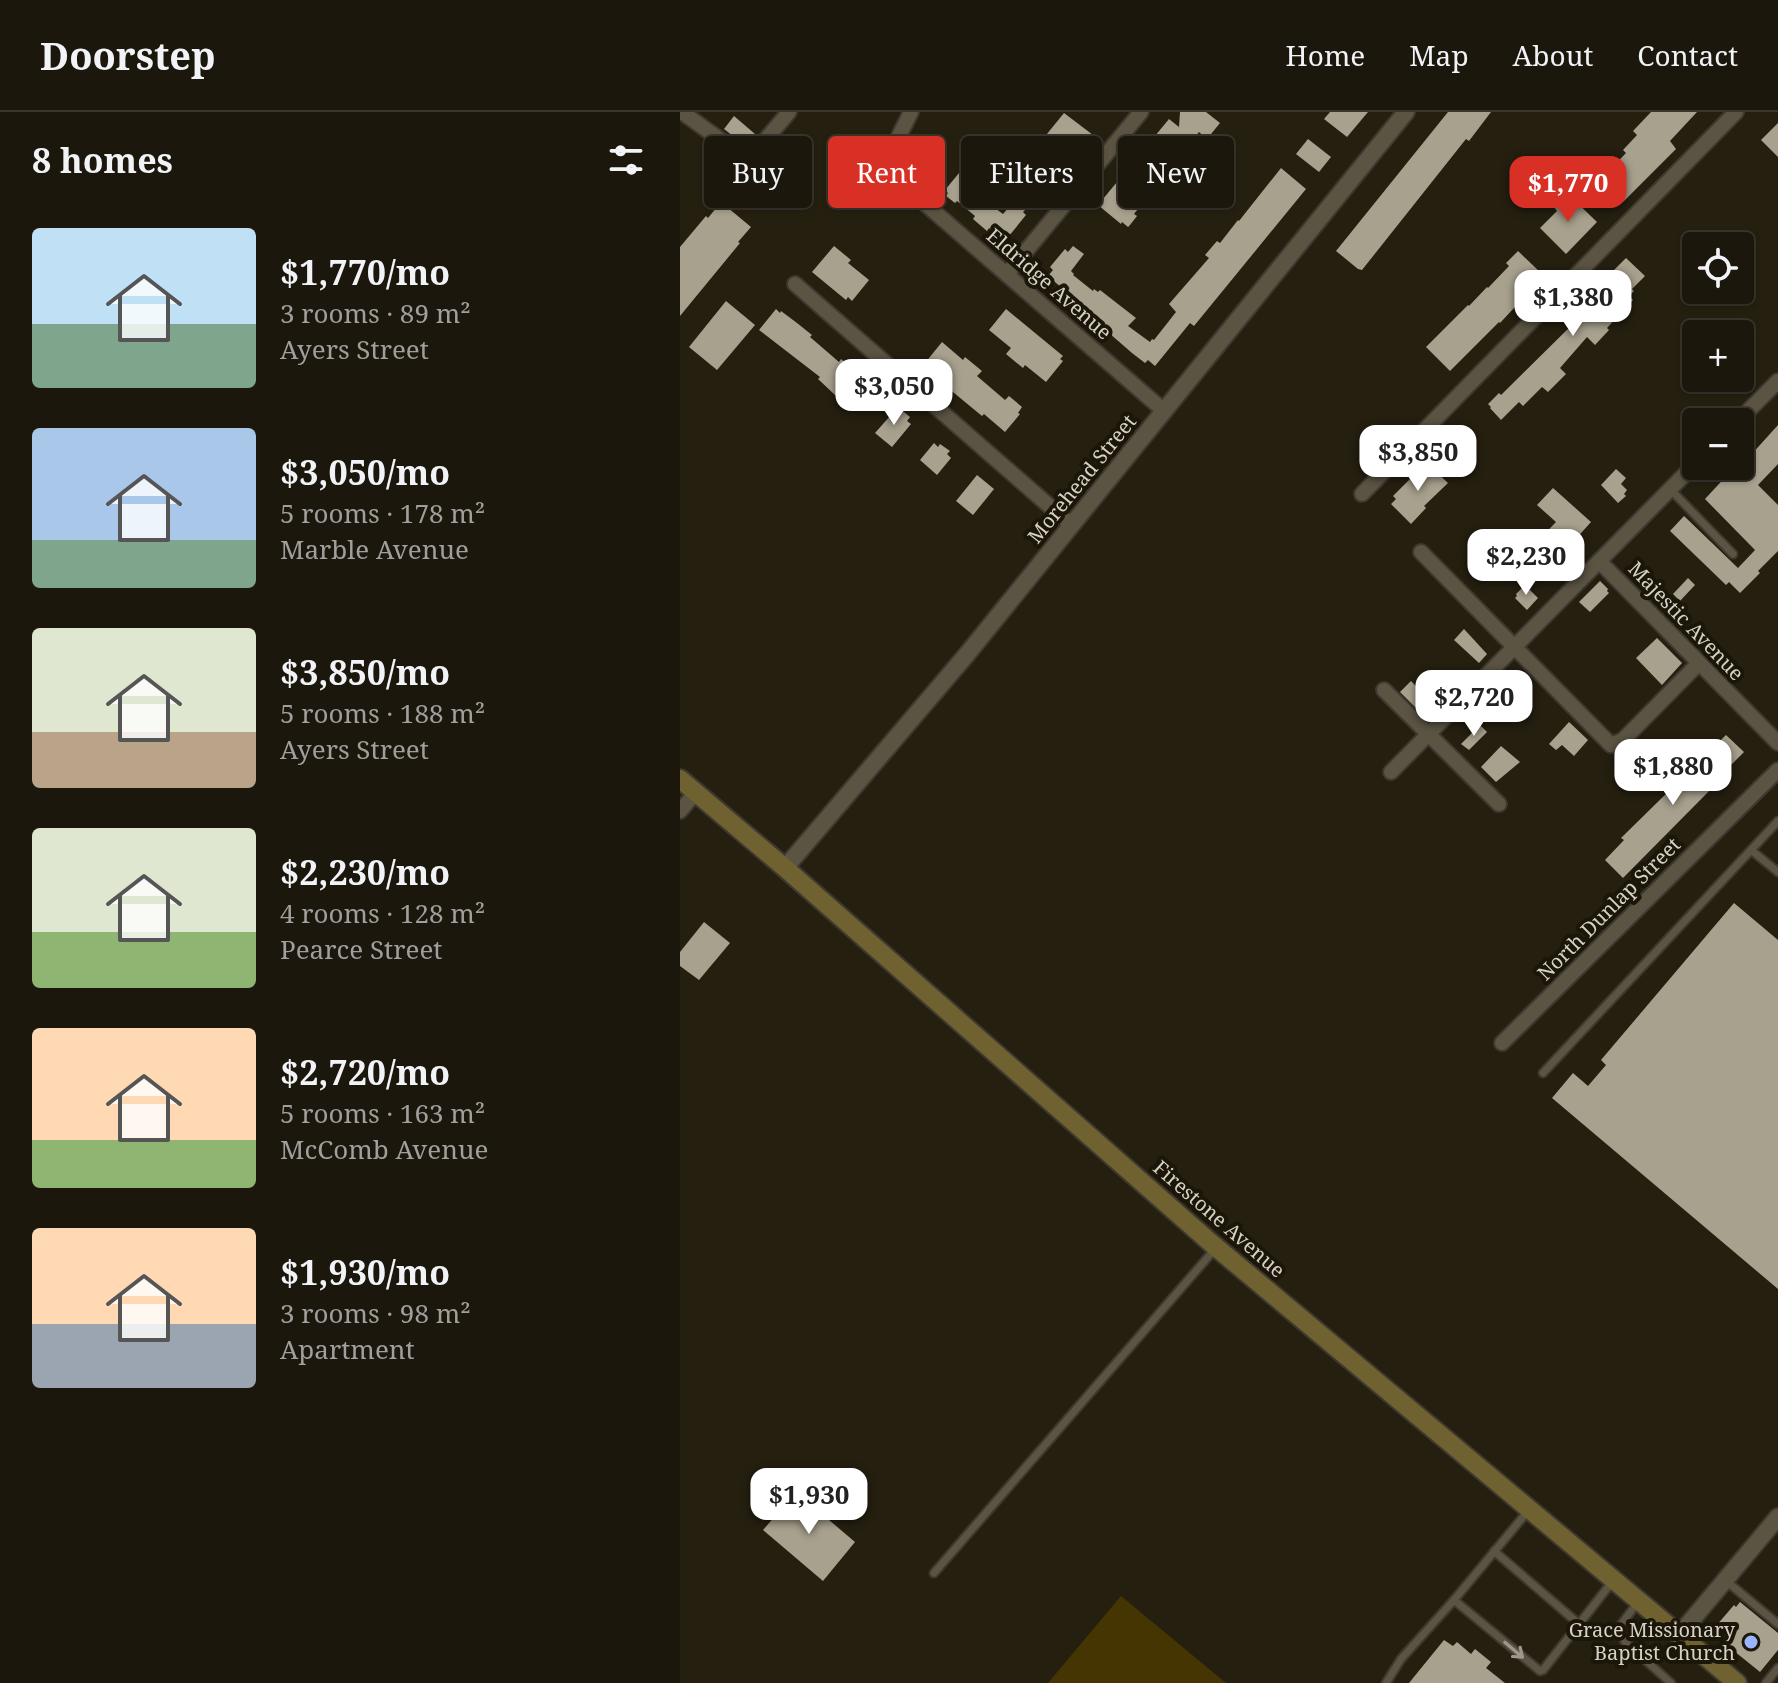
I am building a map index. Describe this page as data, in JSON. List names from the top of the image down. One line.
{"streets":{"main road":["Firestone Avenue"],"street":["Eldridge Avenue","Morehead Street","Majestic Avenue","North Dunlap Street"]},"crossings":[["Eldridge Avenue","Morehead Street"],["Morehead Street","Firestone Avenue"]],"places":["Grace Missionary Baptist Church"],"page":{"header":"Doorstep","nav":["Home","Map","About","Contact"],"heading":"8 homes","chip":["Buy","Rent","Filters","New"],"price":["$1,770","$1,380","$3,050","$3,850","$2,230","$2,720","$1,880","$1,930"],"list":[{"name":"$1,770/mo","note":"3 rooms · 89 m² · Ayers Street"},{"name":"$3,050/mo","note":"5 rooms · 178 m² · Marble Avenue"},{"name":"$3,850/mo","note":"5 rooms · 188 m² · Ayers Street"},{"name":"$2,230/mo","note":"4 rooms · 128 m² · Pearce Street"},{"name":"$2,720/mo","note":"5 rooms · 163 m² · McComb Avenue"},{"name":"$1,930/mo","note":"3 rooms · 98 m² · Apartment"}],"map_buttons":["+","−"]}}
